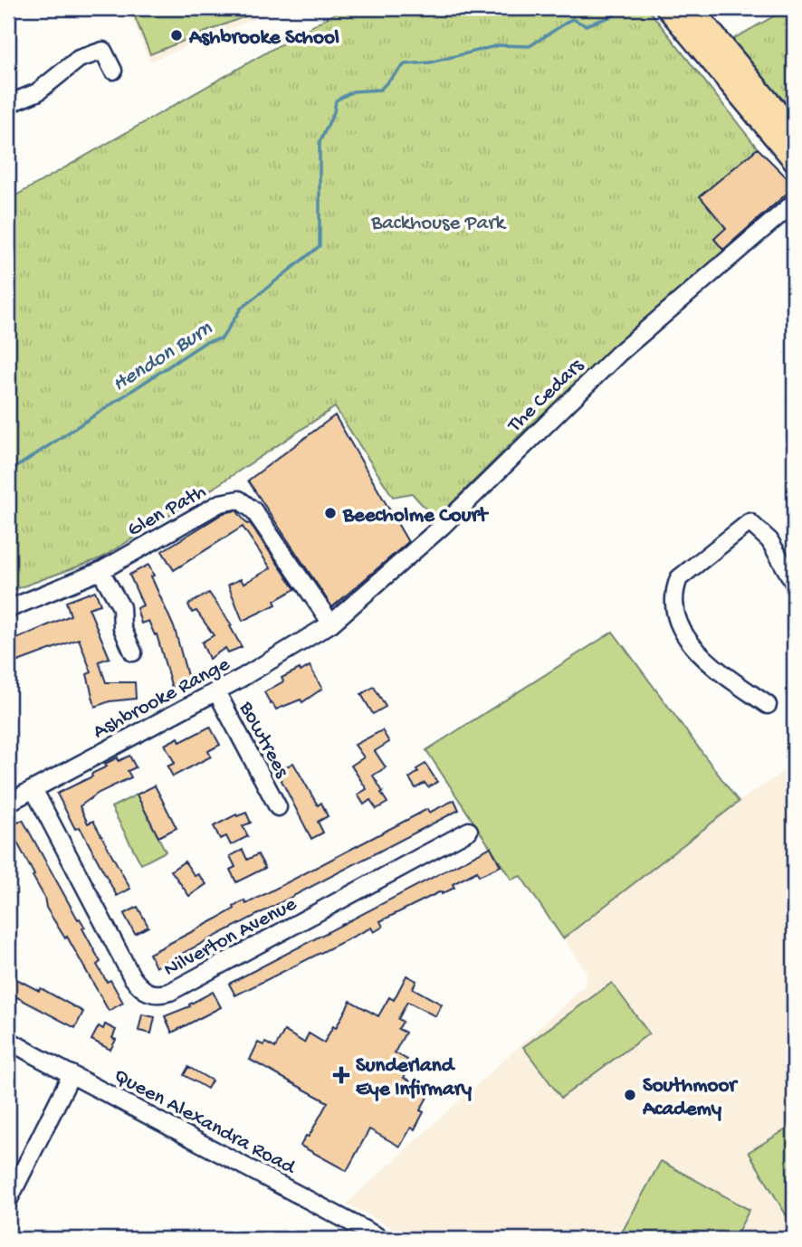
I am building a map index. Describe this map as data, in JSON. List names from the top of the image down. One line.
{"streets":{"street":["The Cedars","Glen Path","Ashbrooke Range","Bowtrees","Nilverton Avenue","Queen Alexandra Road"]},"crossings":[["The Cedars","Glen Path"],["The Cedars","Ashbrooke Range"],["Glen Path","Ashbrooke Range"],["Ashbrooke Range","Bowtrees"],["Ashbrooke Range","Nilverton Avenue"]],"water":["Hendon Burn"],"parks":["Backhouse Park"],"places":{"other":["Ashbrooke School","Beecholme Court","Southmoor Academy"],"health":["Sunderland Eye Infirmary"]}}
